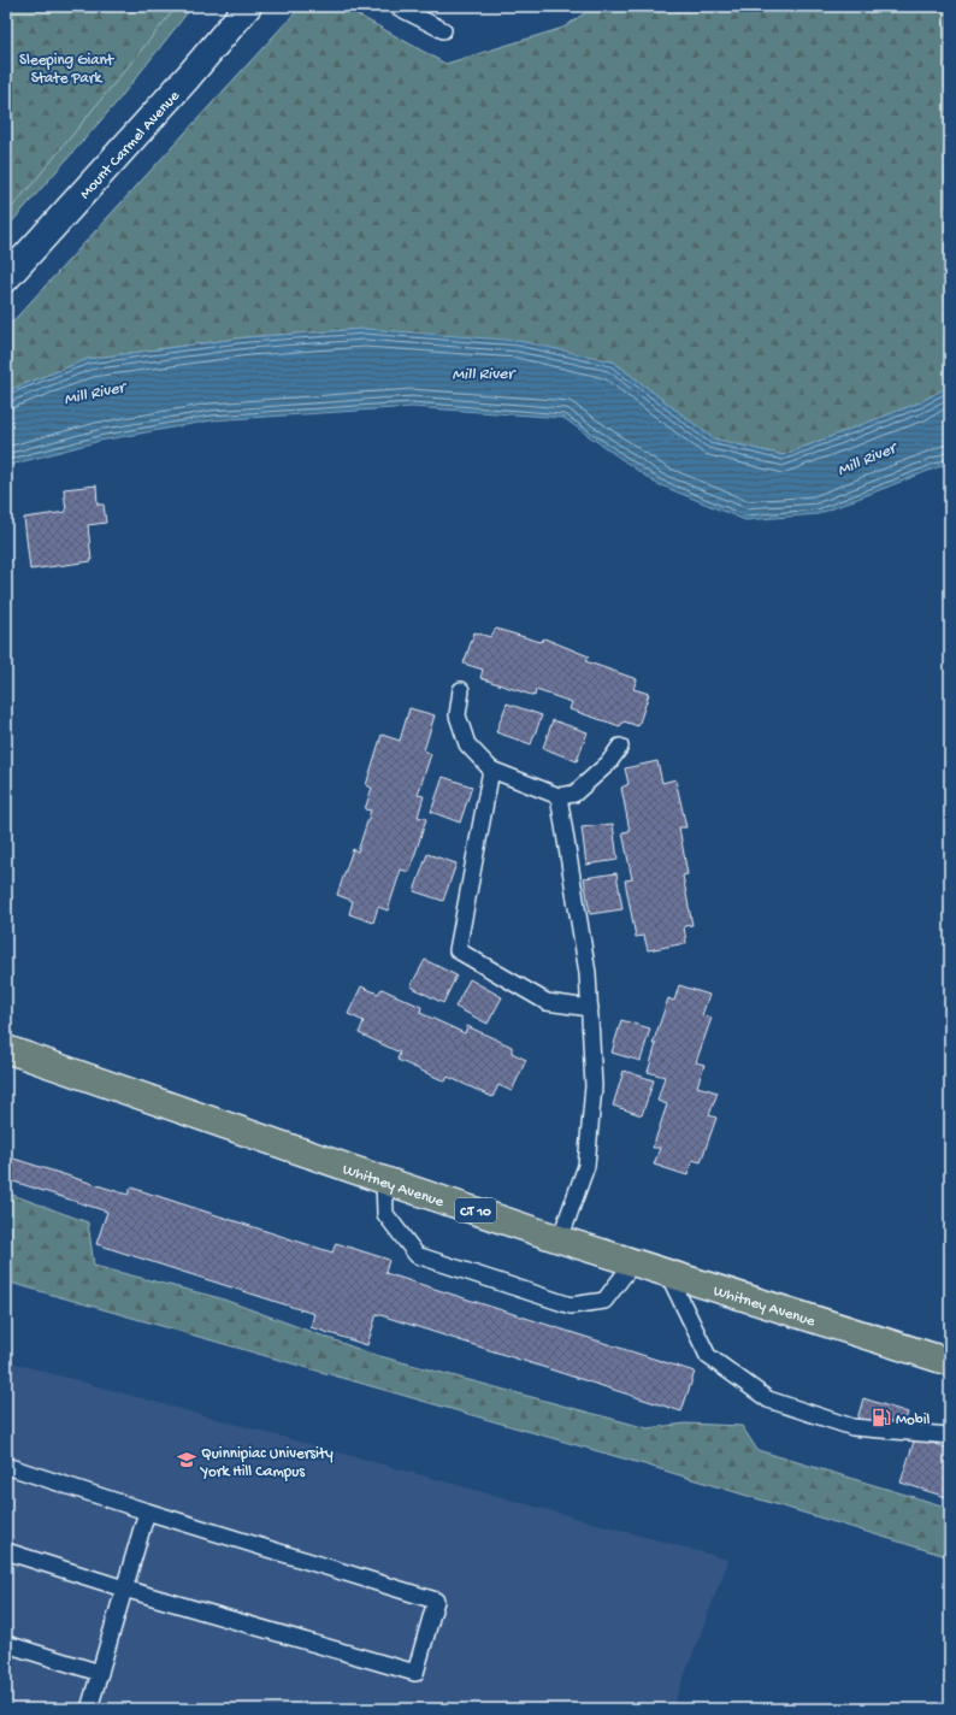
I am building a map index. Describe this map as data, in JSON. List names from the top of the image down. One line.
{"streets":{"highway":["Whitney Avenue","CT 10"],"main road":["Mount Carmel Avenue"]},"water":["Mill River"],"parks":["Sleeping Giant State Park"],"places":{"fuel station":["Mobil"],"school or university":["Quinnipiac University York Hill Campus"]}}
